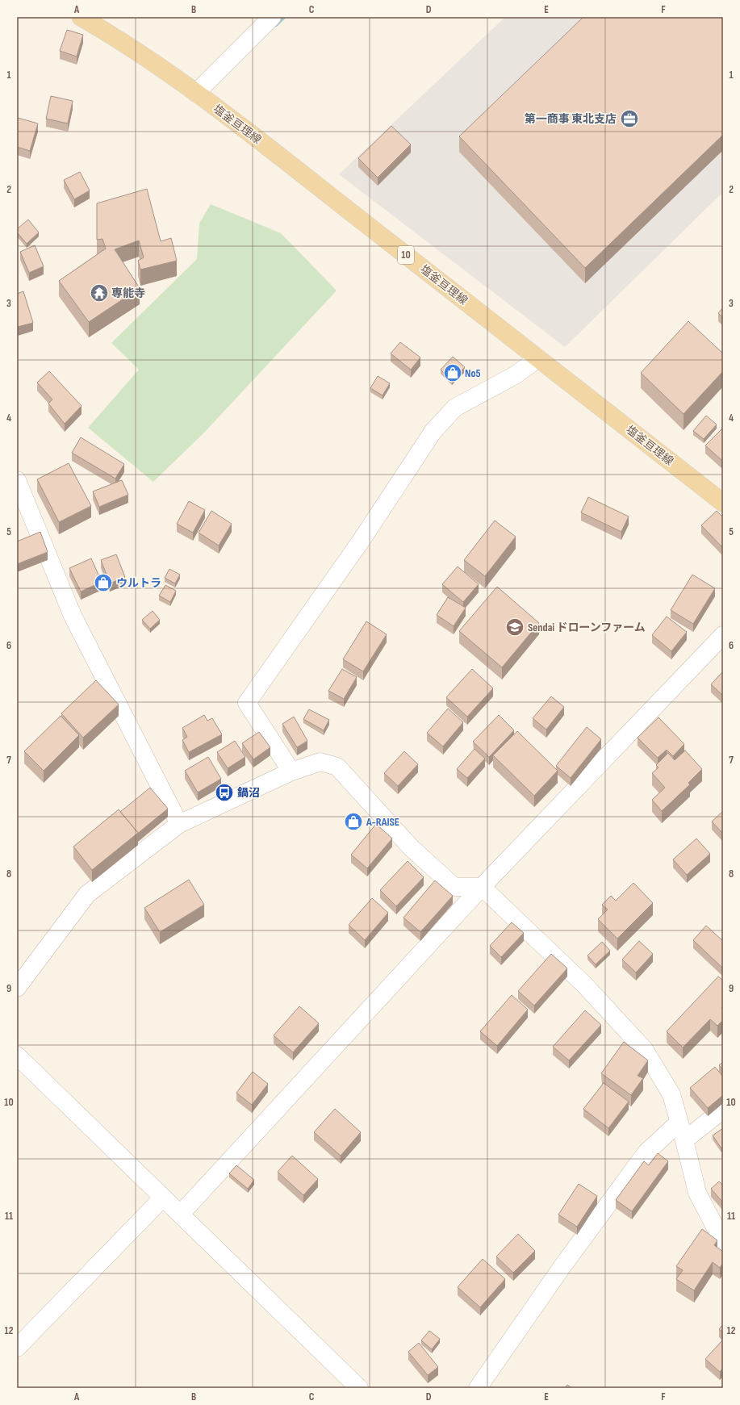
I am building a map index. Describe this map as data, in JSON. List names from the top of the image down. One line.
{"streets":{"main road":["塩釜亘理線","10"]},"places":{"office":["第一商事 東北支店"],"temple":["専能寺"],"shop":["No5","ウルトラ","A-RAISE"],"school or university":["Sendai ドローンファーム"],"bus stop":["鍋沼"]},"grid":{"columns":["A","B","C","D","E","F"],"rows":["1","2","3","4","5","6","7","8","9","10","11","12"]}}
